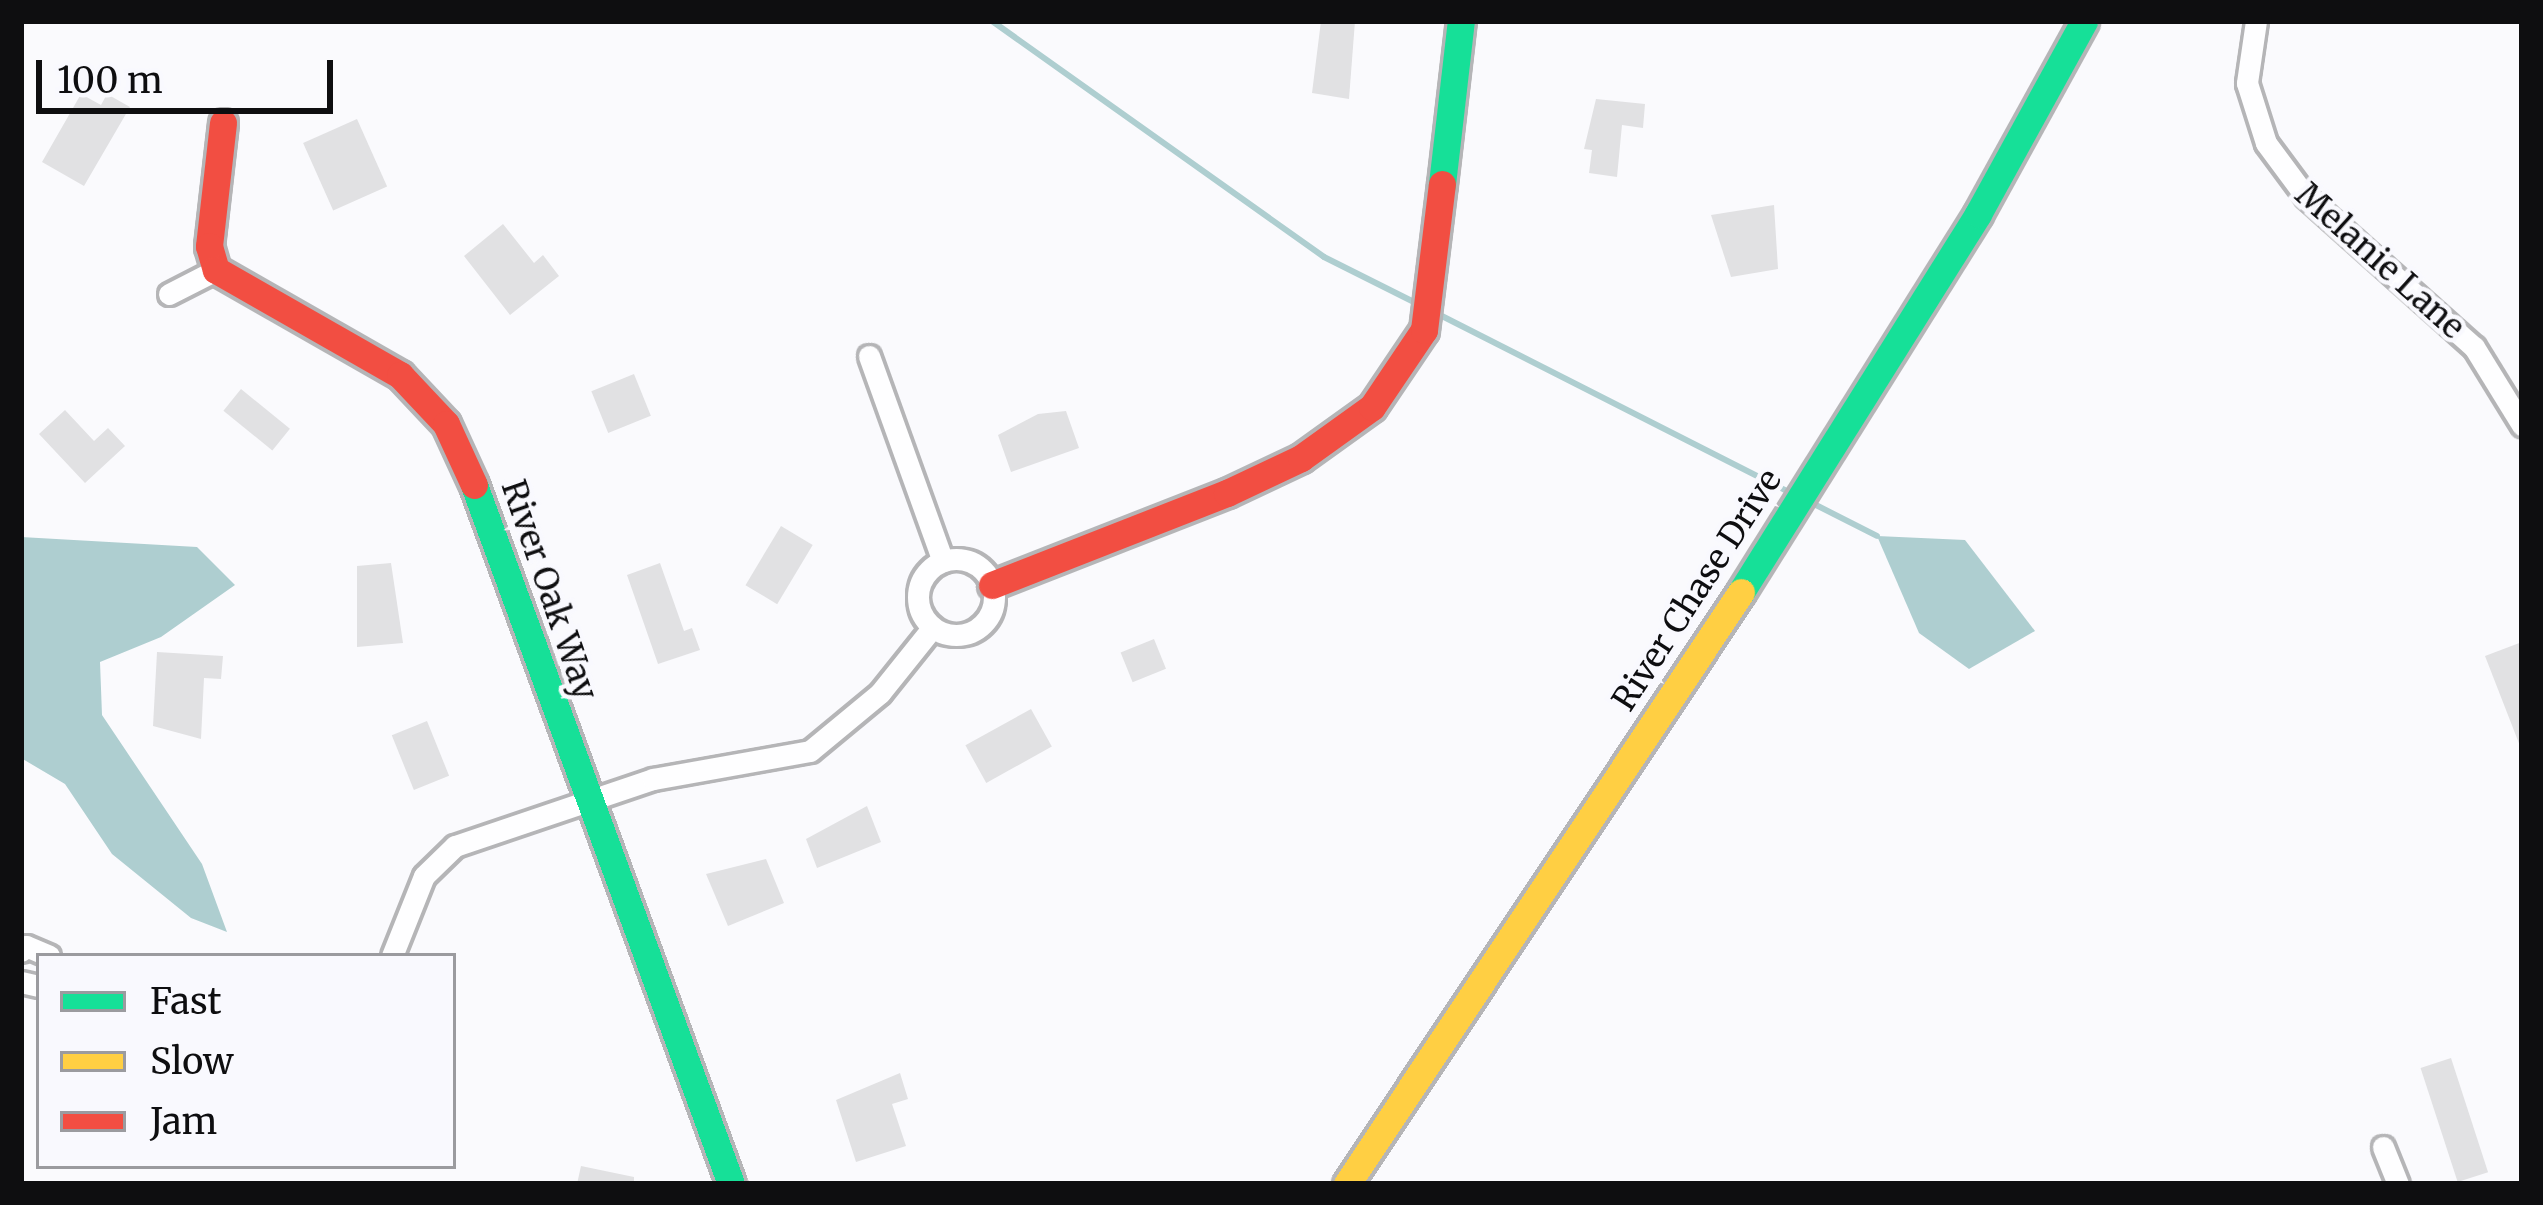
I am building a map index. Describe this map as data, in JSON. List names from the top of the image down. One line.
{"streets":{"street":["Melanie Lane","River Oak Way","River Chase Drive"]},"legend":["Fast","Slow","Jam"],"scale_bar":"100 m"}
